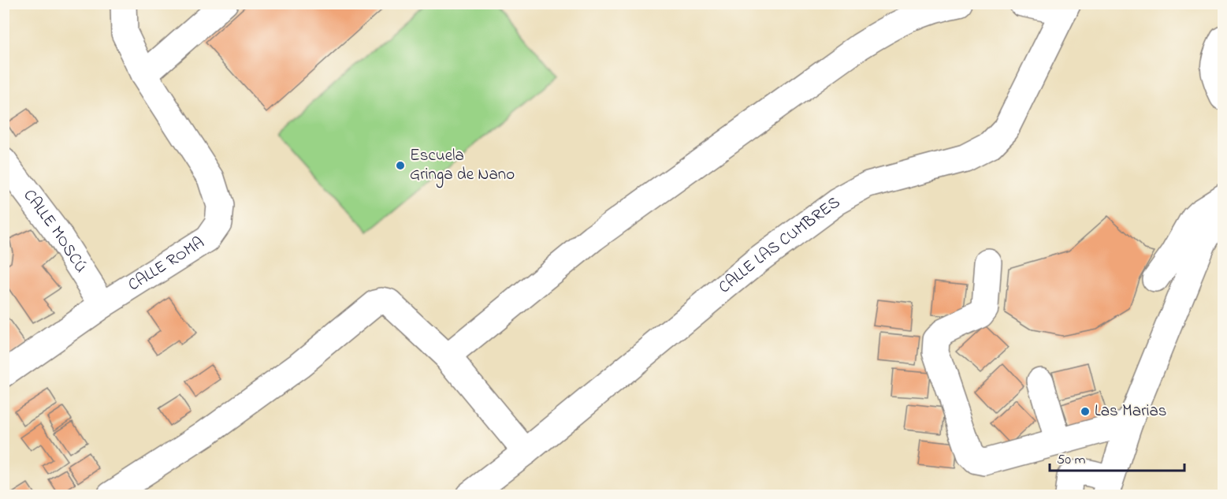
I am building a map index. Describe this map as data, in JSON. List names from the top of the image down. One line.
{"streets":{"street":["CALLE MOSCÚ","CALLE LAS CUMBRES","CALLE ROMA"]},"crossings":[["CALLE MOSCÚ","CALLE ROMA"]],"places":["Escuela Gringa de Nano","Las Marias"],"scale_bar":"50 m"}
